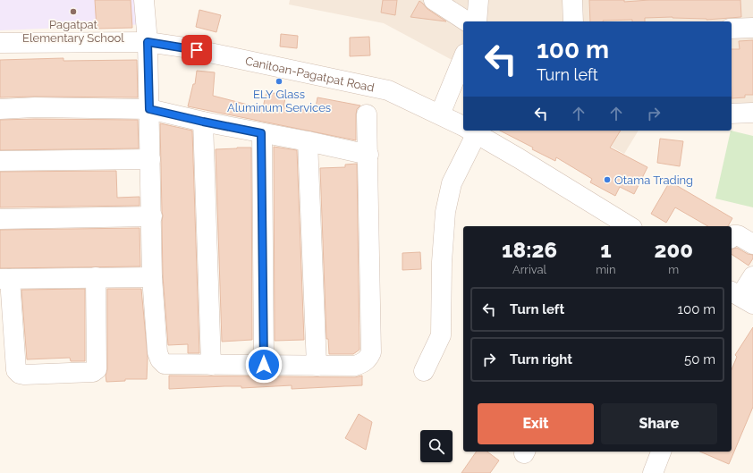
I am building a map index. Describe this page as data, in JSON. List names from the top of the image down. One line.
{"streets":{"street":["Canitoan-Pagatpat Road"]},"places":["Pagatpat Elementary School","ELY Glass Aluminum Services","Otama Trading"],"page":{"turn":["100 m","Turn left"],"eta":["18:26","Arrival","1","min","200","m"],"list":[{"name":"Turn left","value":"100 m"},{"name":"Turn right","value":"50 m"}],"buttons":["Exit","Share"]}}
